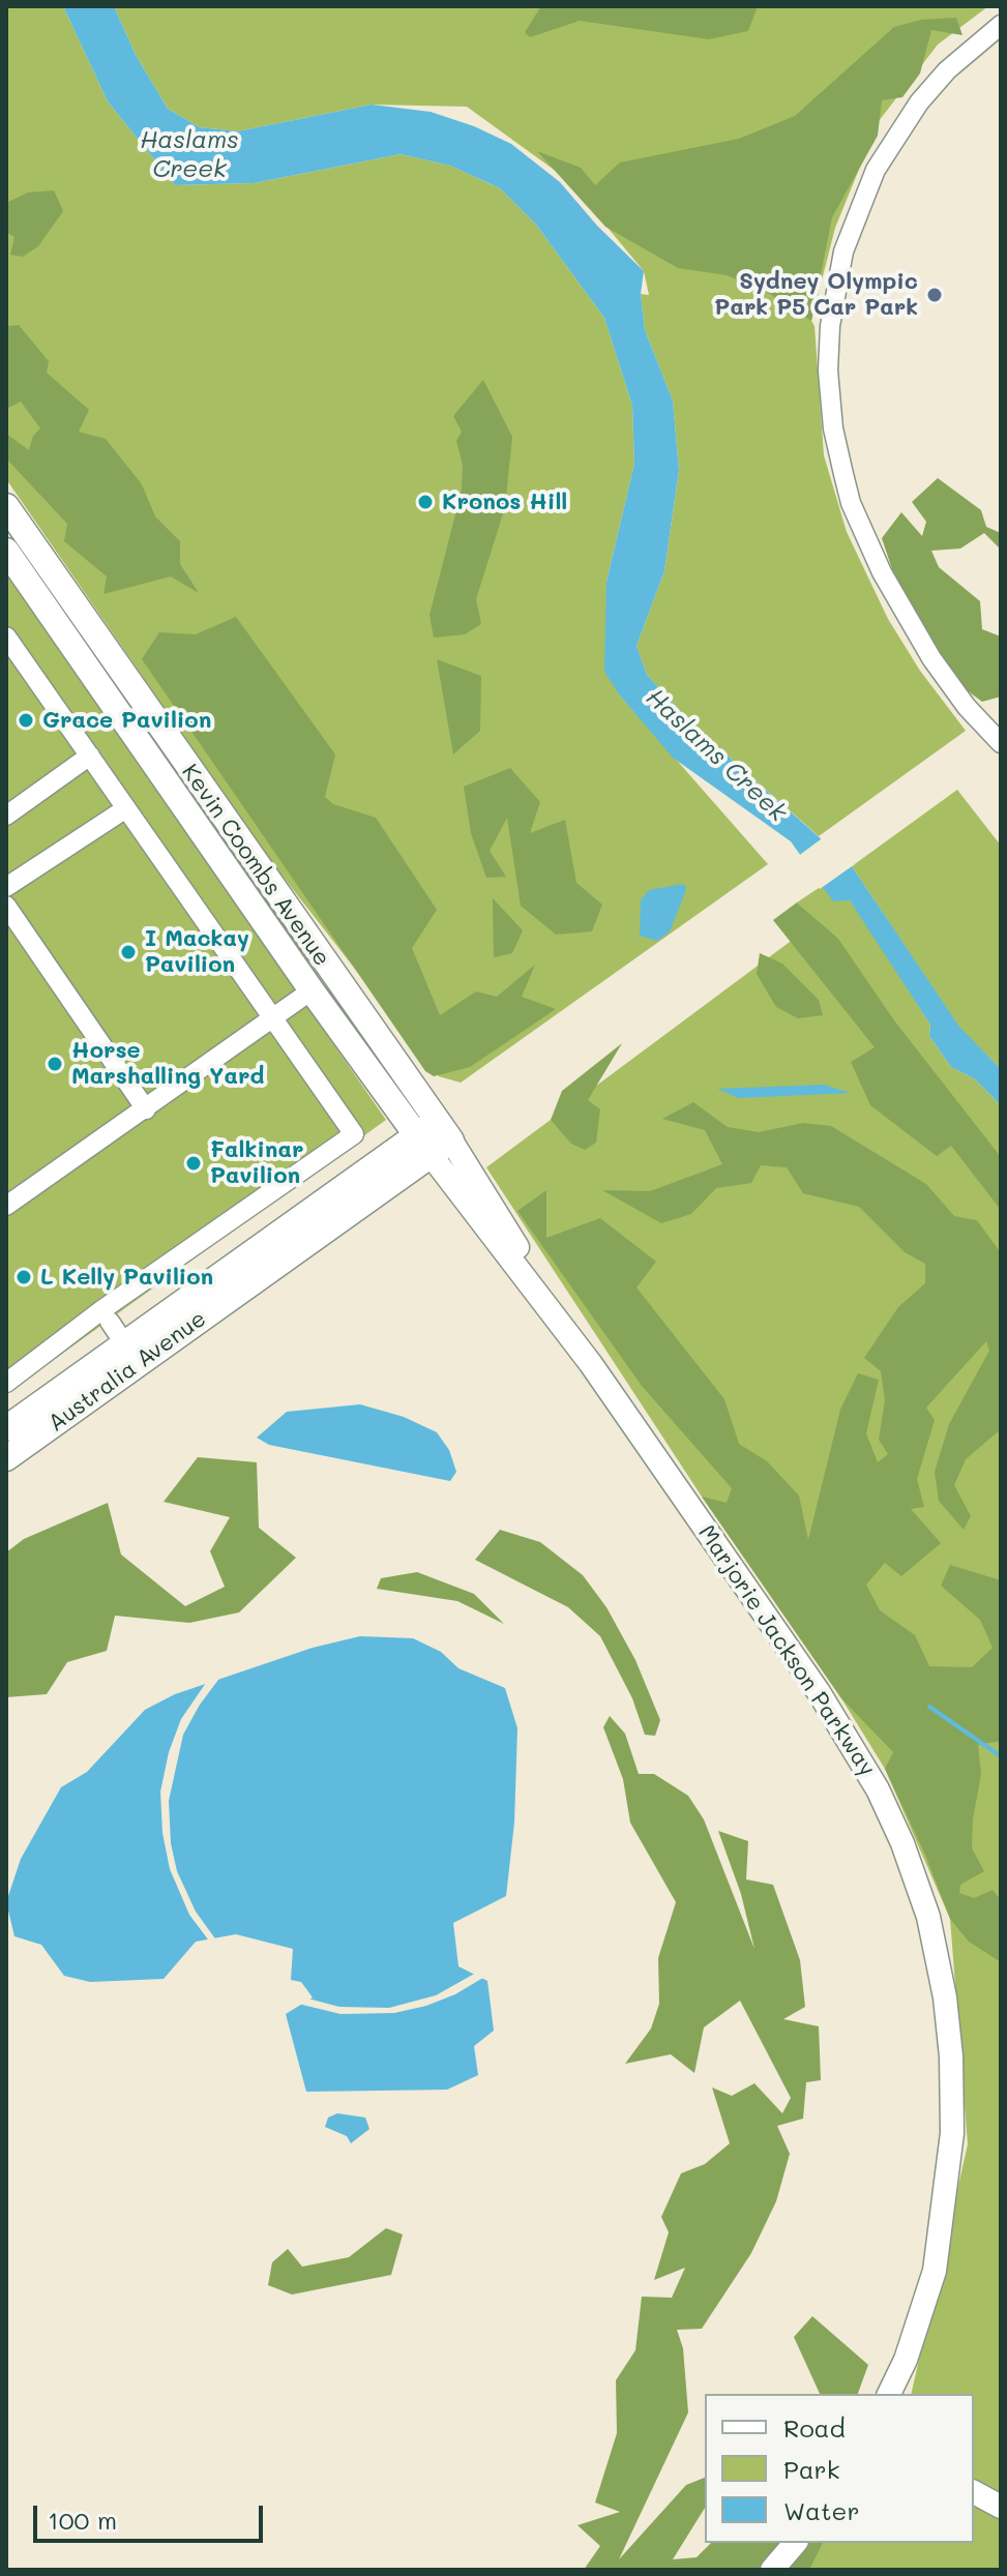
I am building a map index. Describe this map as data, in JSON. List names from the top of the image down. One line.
{"streets":{"main road":["Kevin Coombs Avenue","Australia Avenue"],"street":["Marjorie Jackson Parkway"]},"crossings":[["Kevin Coombs Avenue","Australia Avenue"],["Kevin Coombs Avenue","Marjorie Jackson Parkway"],["Australia Avenue","Marjorie Jackson Parkway"]],"water":["Haslams Creek"],"places":["Sydney Olympic Park P5 Car Park","Kronos Hill","Grace Pavilion","I Mackay Pavilion","Horse Marshalling Yard","Falkinar Pavilion","L Kelly Pavilion"],"legend":["Road","Park","Water"],"scale_bar":"100 m"}
